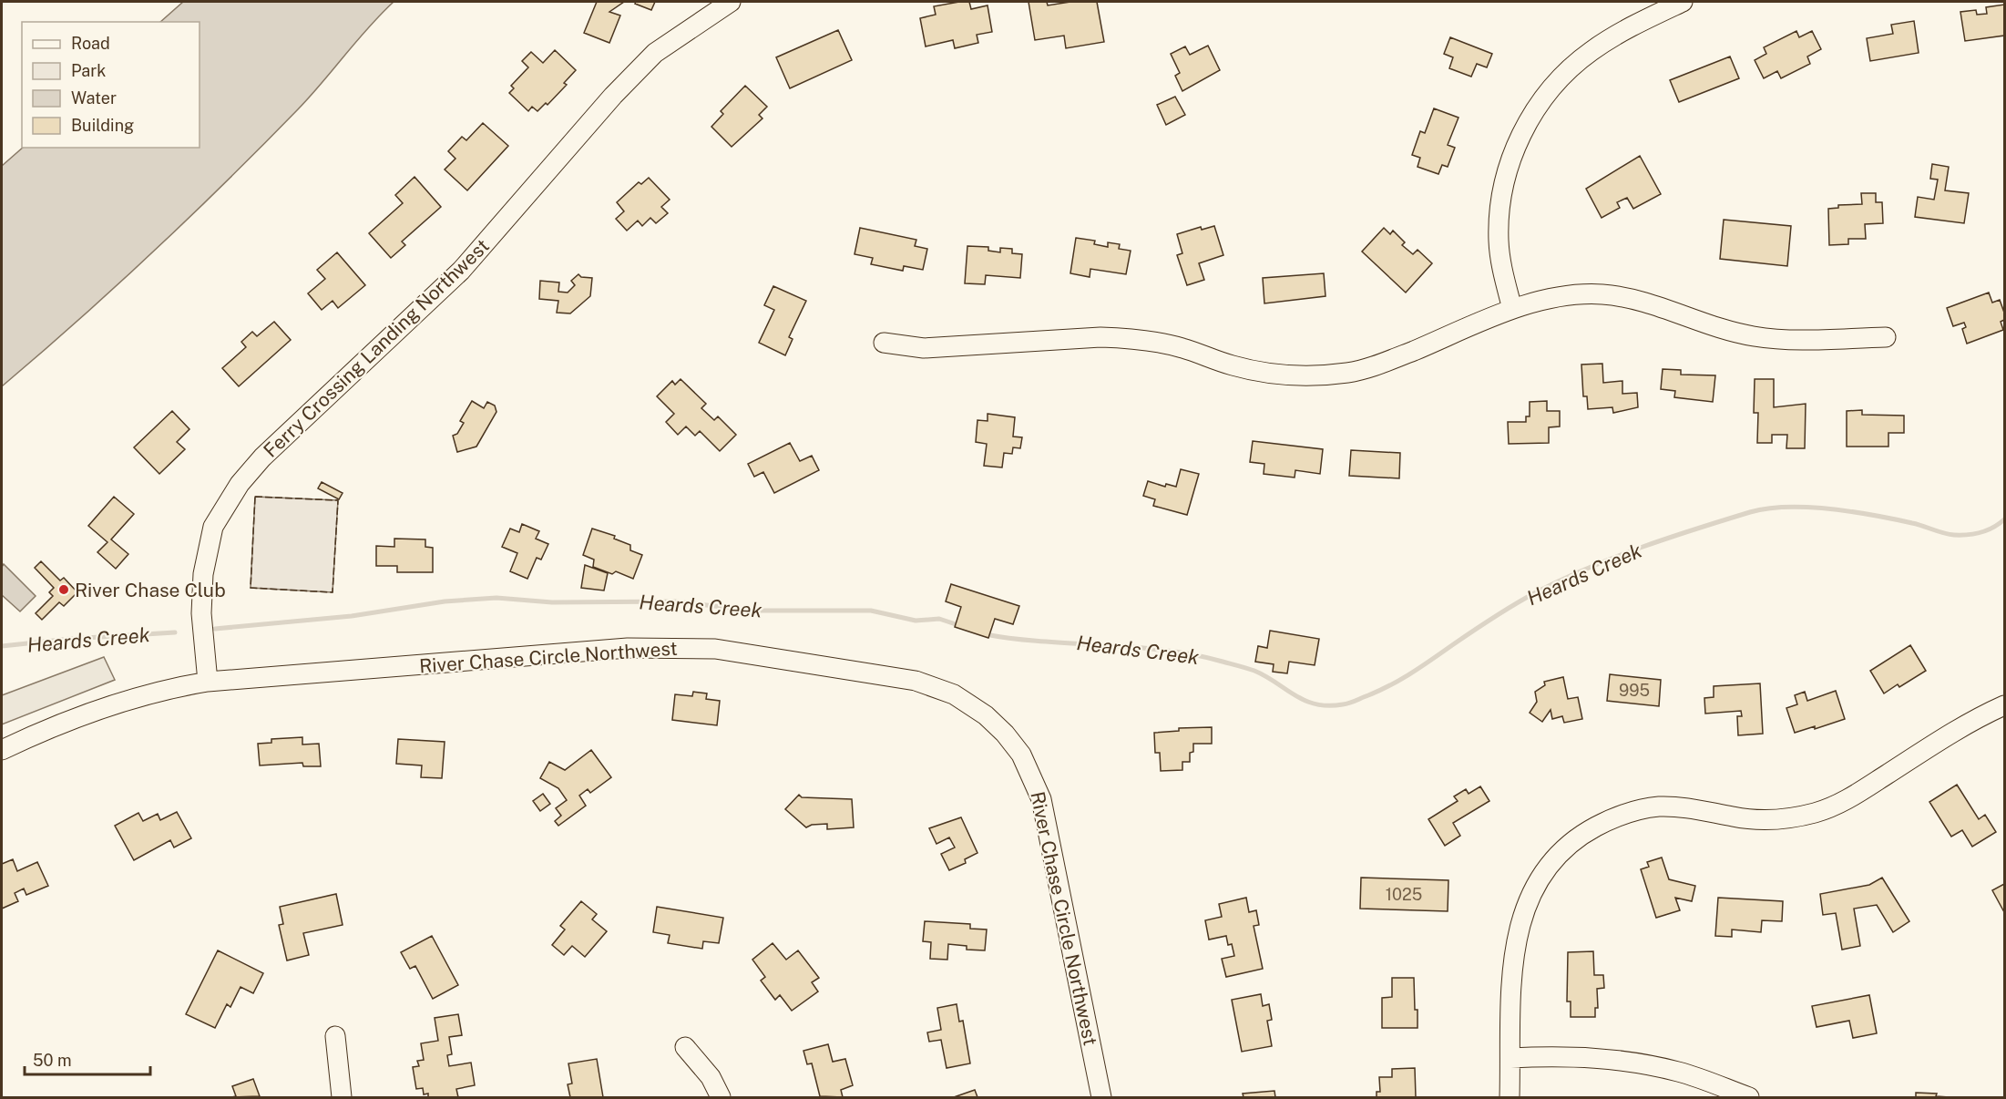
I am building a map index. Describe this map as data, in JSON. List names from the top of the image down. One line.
{"streets":{"street":["Ferry Crossing Landing Northwest","River Chase Circle Northwest"]},"crossings":[["Ferry Crossing Landing Northwest","River Chase Circle Northwest"]],"water":["Heards Creek"],"places":["River Chase Club"],"house_numbers":["995","1025"],"legend":["Road","Park","Water","Building"],"scale_bar":"50 m"}
